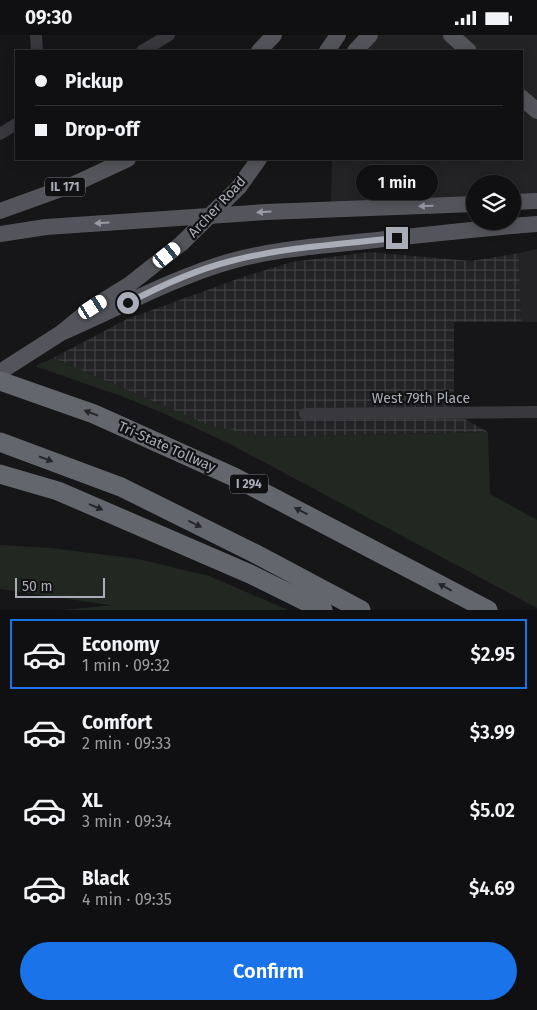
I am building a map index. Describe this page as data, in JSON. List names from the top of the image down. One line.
{"streets":{"highway":["Tri-State Tollway","I 294"],"main road":["IL 171","Archer Road"],"street":["West 79th Place"]},"scale_bar":"50 m","page":{"status":"09:30","banner":["Pickup","Drop-off"],"bubble":"1 min","scale":"50 m","list":[{"name":"Economy","note":"1 min · 09:32","value":"$2.95"},{"name":"Comfort","note":"2 min · 09:33","value":"$3.99"},{"name":"XL","note":"3 min · 09:34","value":"$5.02"},{"name":"Black","note":"4 min · 09:35","value":"$4.69"}],"buttons":"Confirm"}}
